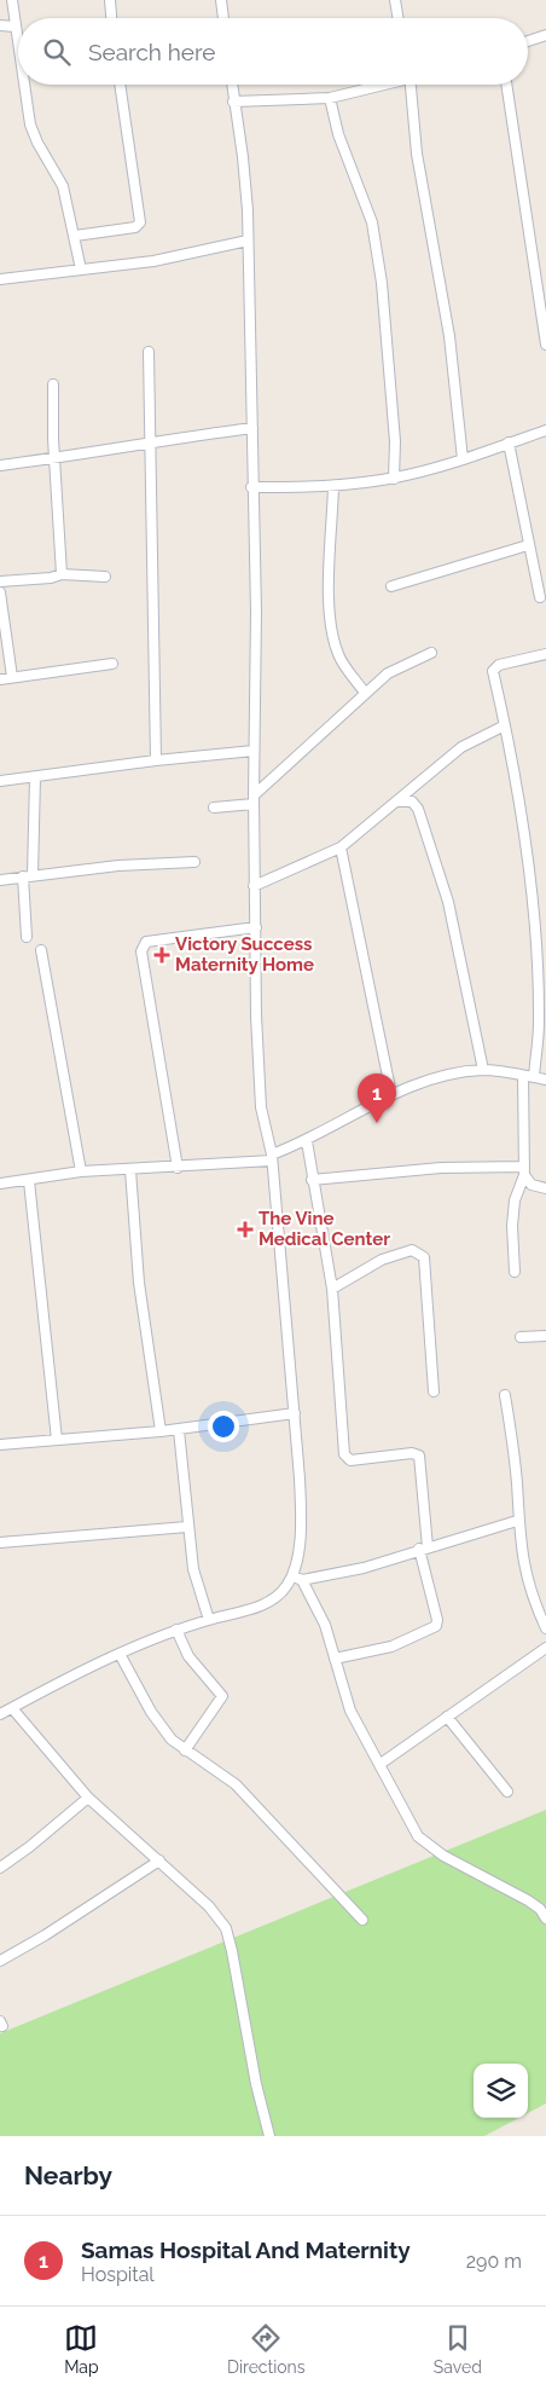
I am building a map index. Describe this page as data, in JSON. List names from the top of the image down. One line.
{"places":{"health":["Victory Success Maternity Home","The Vine Medical Center"]},"page":{"search":"Search here","pins":"1","heading":"Nearby","list":[{"mark":"1","name":"Samas Hospital And Maternity","note":"Hospital","value":"290 m"}],"nav":["Map","Directions","Saved"]}}
